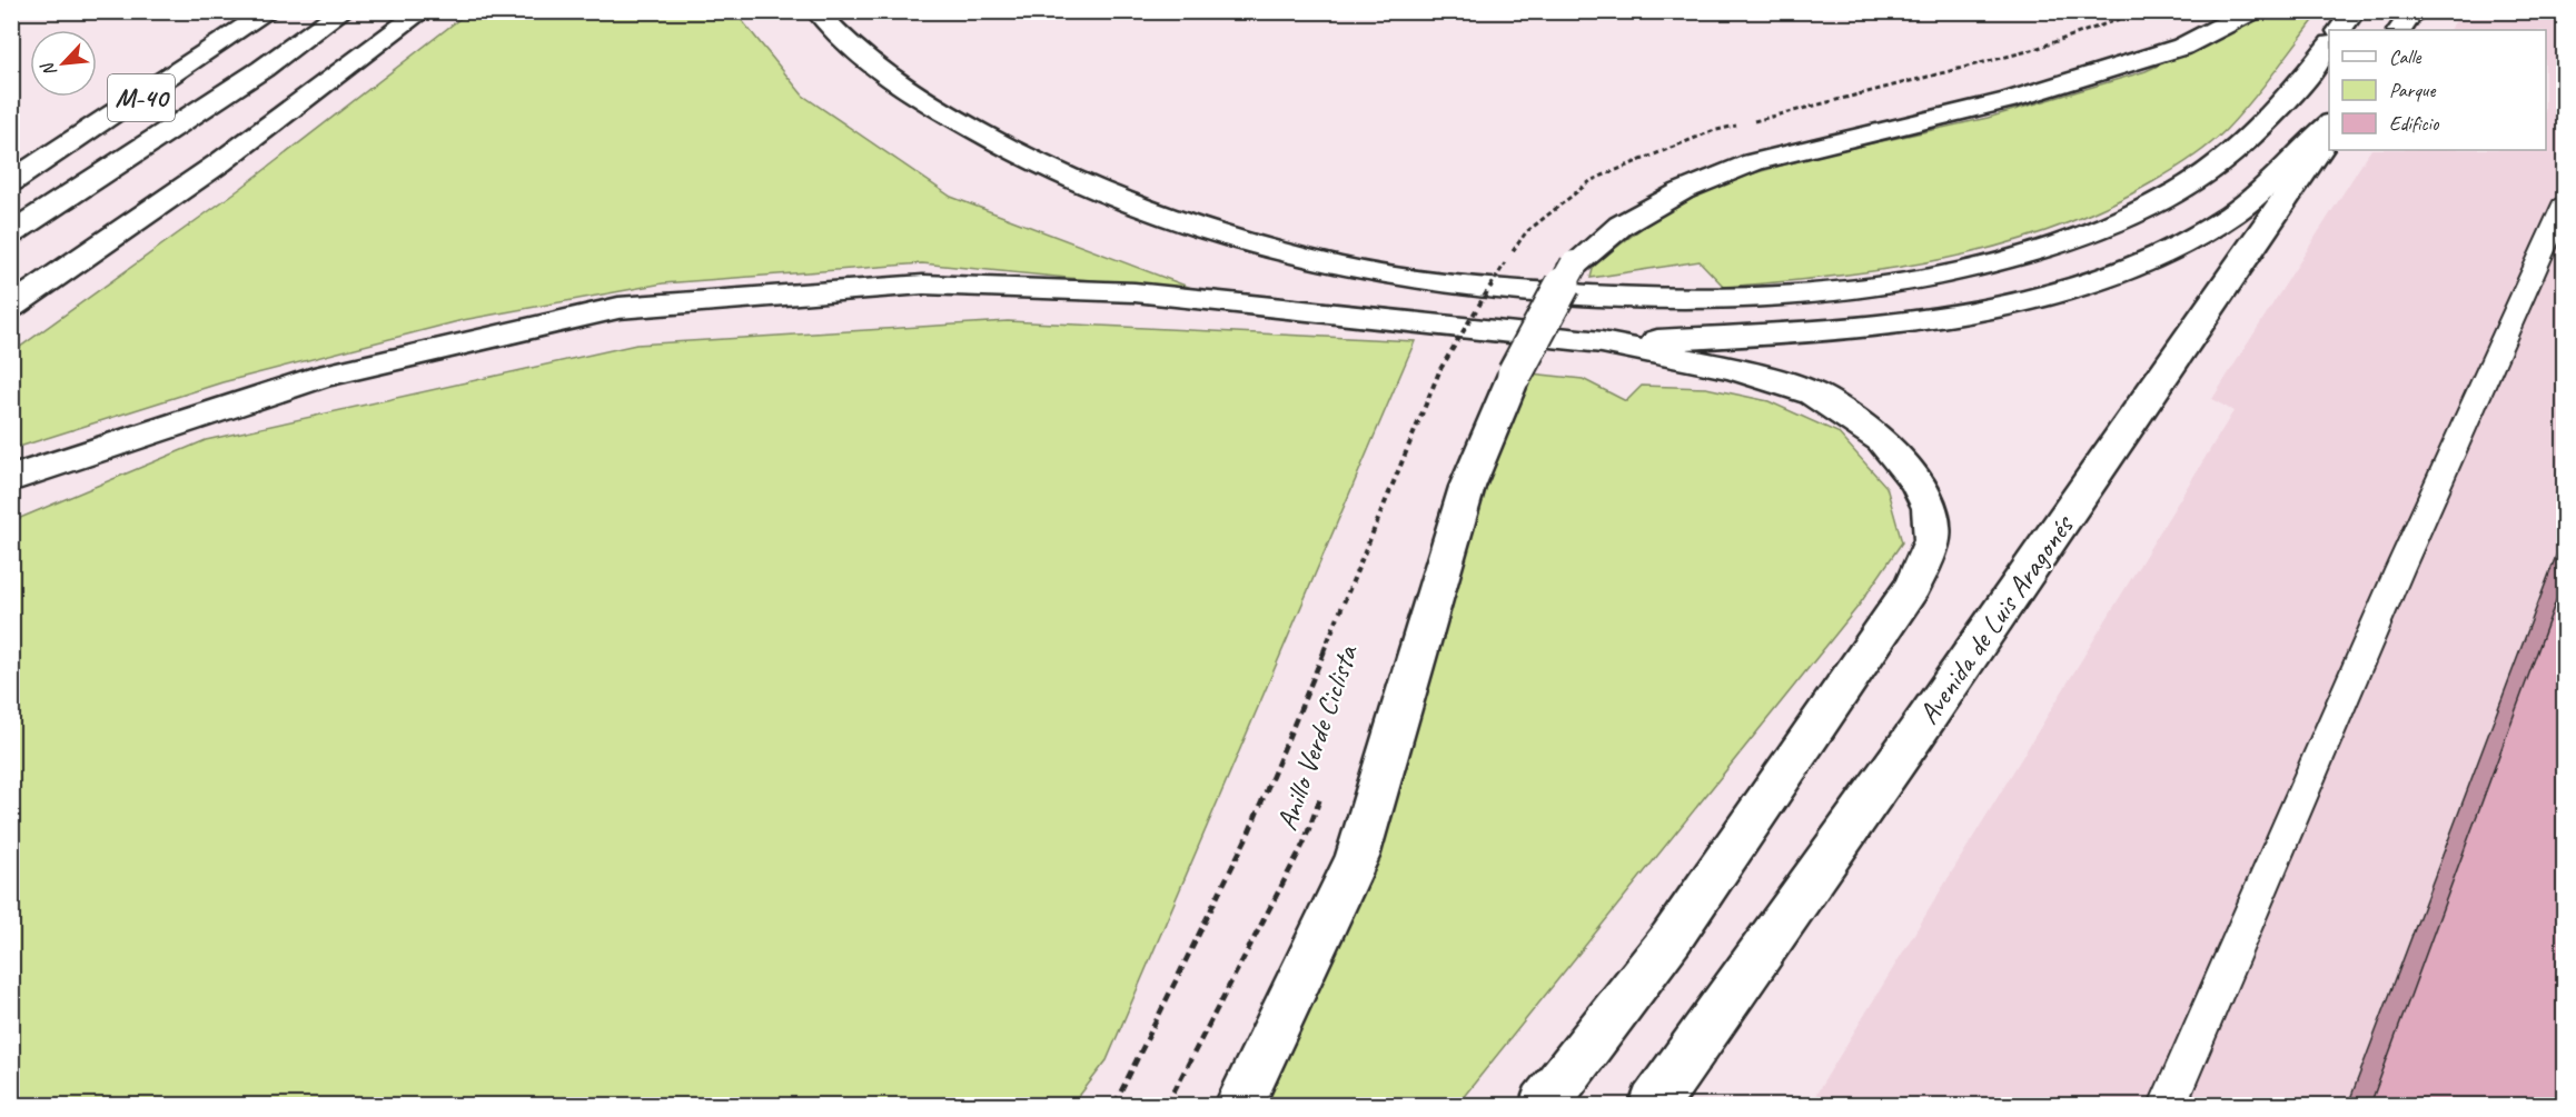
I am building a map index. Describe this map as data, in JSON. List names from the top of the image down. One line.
{"streets":{"main road":["M-40","Avenida de Luis Aragonés"],"path":["Anillo Verde Ciclista"]},"legend":["Calle","Parque","Edificio"],"north":"bottom left"}
